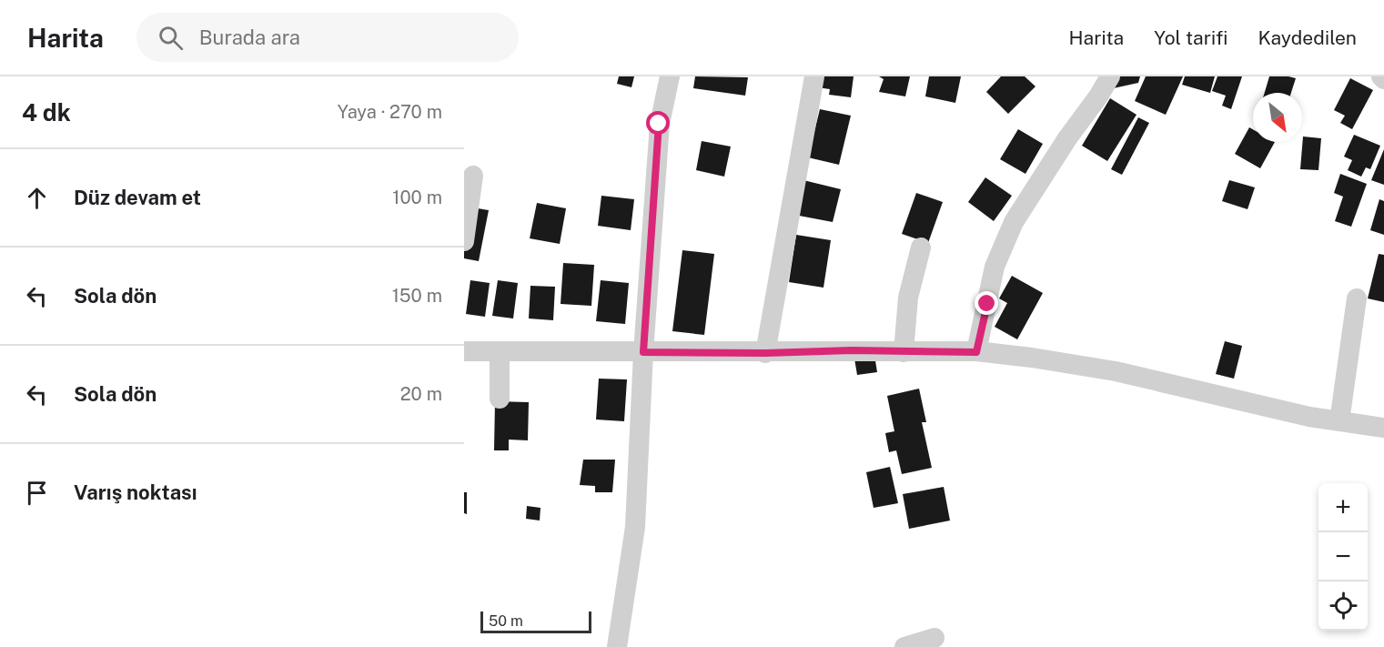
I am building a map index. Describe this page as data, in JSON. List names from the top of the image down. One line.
{"scale_bar":"50 m","north":"bottom right","page":{"header":"Harita","search":"Burada ara","nav":["Harita","Yol tarifi","Kaydedilen"],"heading":["4 dk","Yaya · 270 m"],"list":[["Düz devam et","100 m"],["Sola dön","150 m"],["Sola dön","20 m"],"Varış noktası"],"map_buttons":["+","−"],"scale":"50 m"}}
